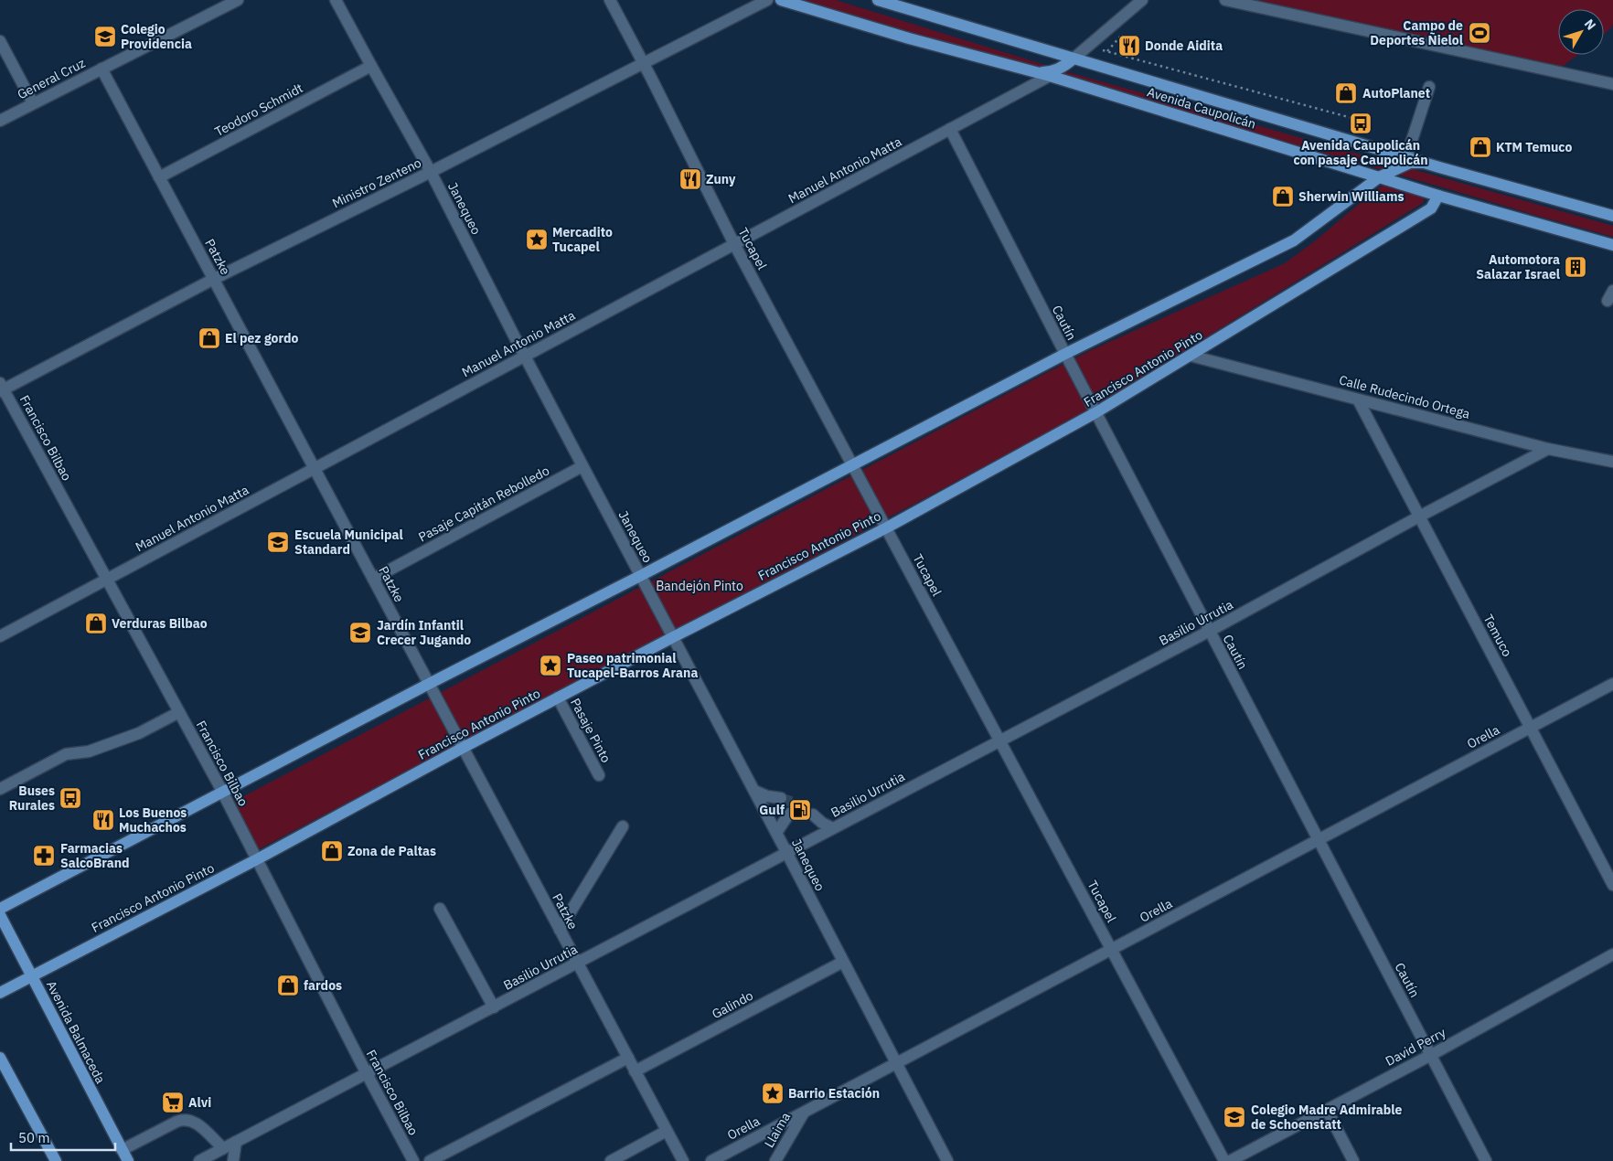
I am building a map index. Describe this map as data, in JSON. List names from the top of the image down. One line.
{"streets":{"main road":["Avenida Caupolicán","Francisco Antonio Pinto","Avenida Balmaceda"],"street":["General Cruz","Teodoro Schmidt","Manuel Antonio Matta","Ministro Zenteno","Janequeo","Tucapel","Patzke","Cautín","Calle Rudecindo Ortega","Francisco Bilbao","Pasaje Capitán Rebolledo","Basilio Urrutia","Temuco","Pasaje Pinto","Orella","Galindo","David Perry","Llaima"]},"crossings":[["General Cruz","Patzke"],["Avenida Caupolicán","Manuel Antonio Matta"],["Avenida Caupolicán","Francisco Antonio Pinto"],["Teodoro Schmidt","Janequeo"],["Teodoro Schmidt","Patzke"],["Manuel Antonio Matta","Janequeo"],["Manuel Antonio Matta","Tucapel"],["Manuel Antonio Matta","Patzke"],["Manuel Antonio Matta","Cautín"],["Manuel Antonio Matta","Francisco Bilbao"],["Ministro Zenteno","Janequeo"],["Ministro Zenteno","Tucapel"],["Ministro Zenteno","Patzke"],["Ministro Zenteno","Francisco Bilbao"],["Janequeo","Francisco Antonio Pinto"],["Janequeo","Pasaje Capitán Rebolledo"],["Janequeo","Basilio Urrutia"],["Janequeo","Orella"],["Janequeo","Galindo"],["Tucapel","Francisco Antonio Pinto"],["Tucapel","Basilio Urrutia"],["Tucapel","Orella"],["Patzke","Francisco Antonio Pinto"],["Patzke","Pasaje Capitán Rebolledo"],["Patzke","Basilio Urrutia"],["Patzke","Galindo"],["Cautín","Francisco Antonio Pinto"],["Cautín","Basilio Urrutia"],["Cautín","Orella"],["Cautín","David Perry"],["Francisco Antonio Pinto","Calle Rudecindo Ortega"],["Francisco Antonio Pinto","Francisco Bilbao"],["Francisco Antonio Pinto","Pasaje Pinto"],["Francisco Antonio Pinto","Avenida Balmaceda"],["Calle Rudecindo Ortega","Basilio Urrutia"],["Calle Rudecindo Ortega","Temuco"],["Francisco Bilbao","Basilio Urrutia"],["Basilio Urrutia","Temuco"],["Temuco","Orella"],["Orella","Llaima"]],"parks":["Bandejón Pinto"],"places":{"sports":["Campo de Deportes Ñielol"],"school or university":["Colegio Providencia","Escuela Municipal Standard","Jardín Infantil Crecer Jugando","Colegio Madre Admirable de Schoenstatt"],"restaurant":["Donde Aidita","Zuny","Los Buenos Muchachos"],"shop":["AutoPlanet","KTM Temuco","Sherwin Williams","El pez gordo","Verduras Bilbao","Zona de Paltas","fardos"],"bus stop":["Avenida Caupolicán con pasaje Caupolicán","Buses Rurales"],"place":["Mercadito Tucapel","Paseo patrimonial Tucapel-Barros Arana","Barrio Estación"],"building":["Automotora Salazar Israel"],"fuel station":["Gulf"],"pharmacy":["Farmacias SalcoBrand"],"supermarket":["Alvi"]},"scale_bar":"50 m","north":"top right"}
